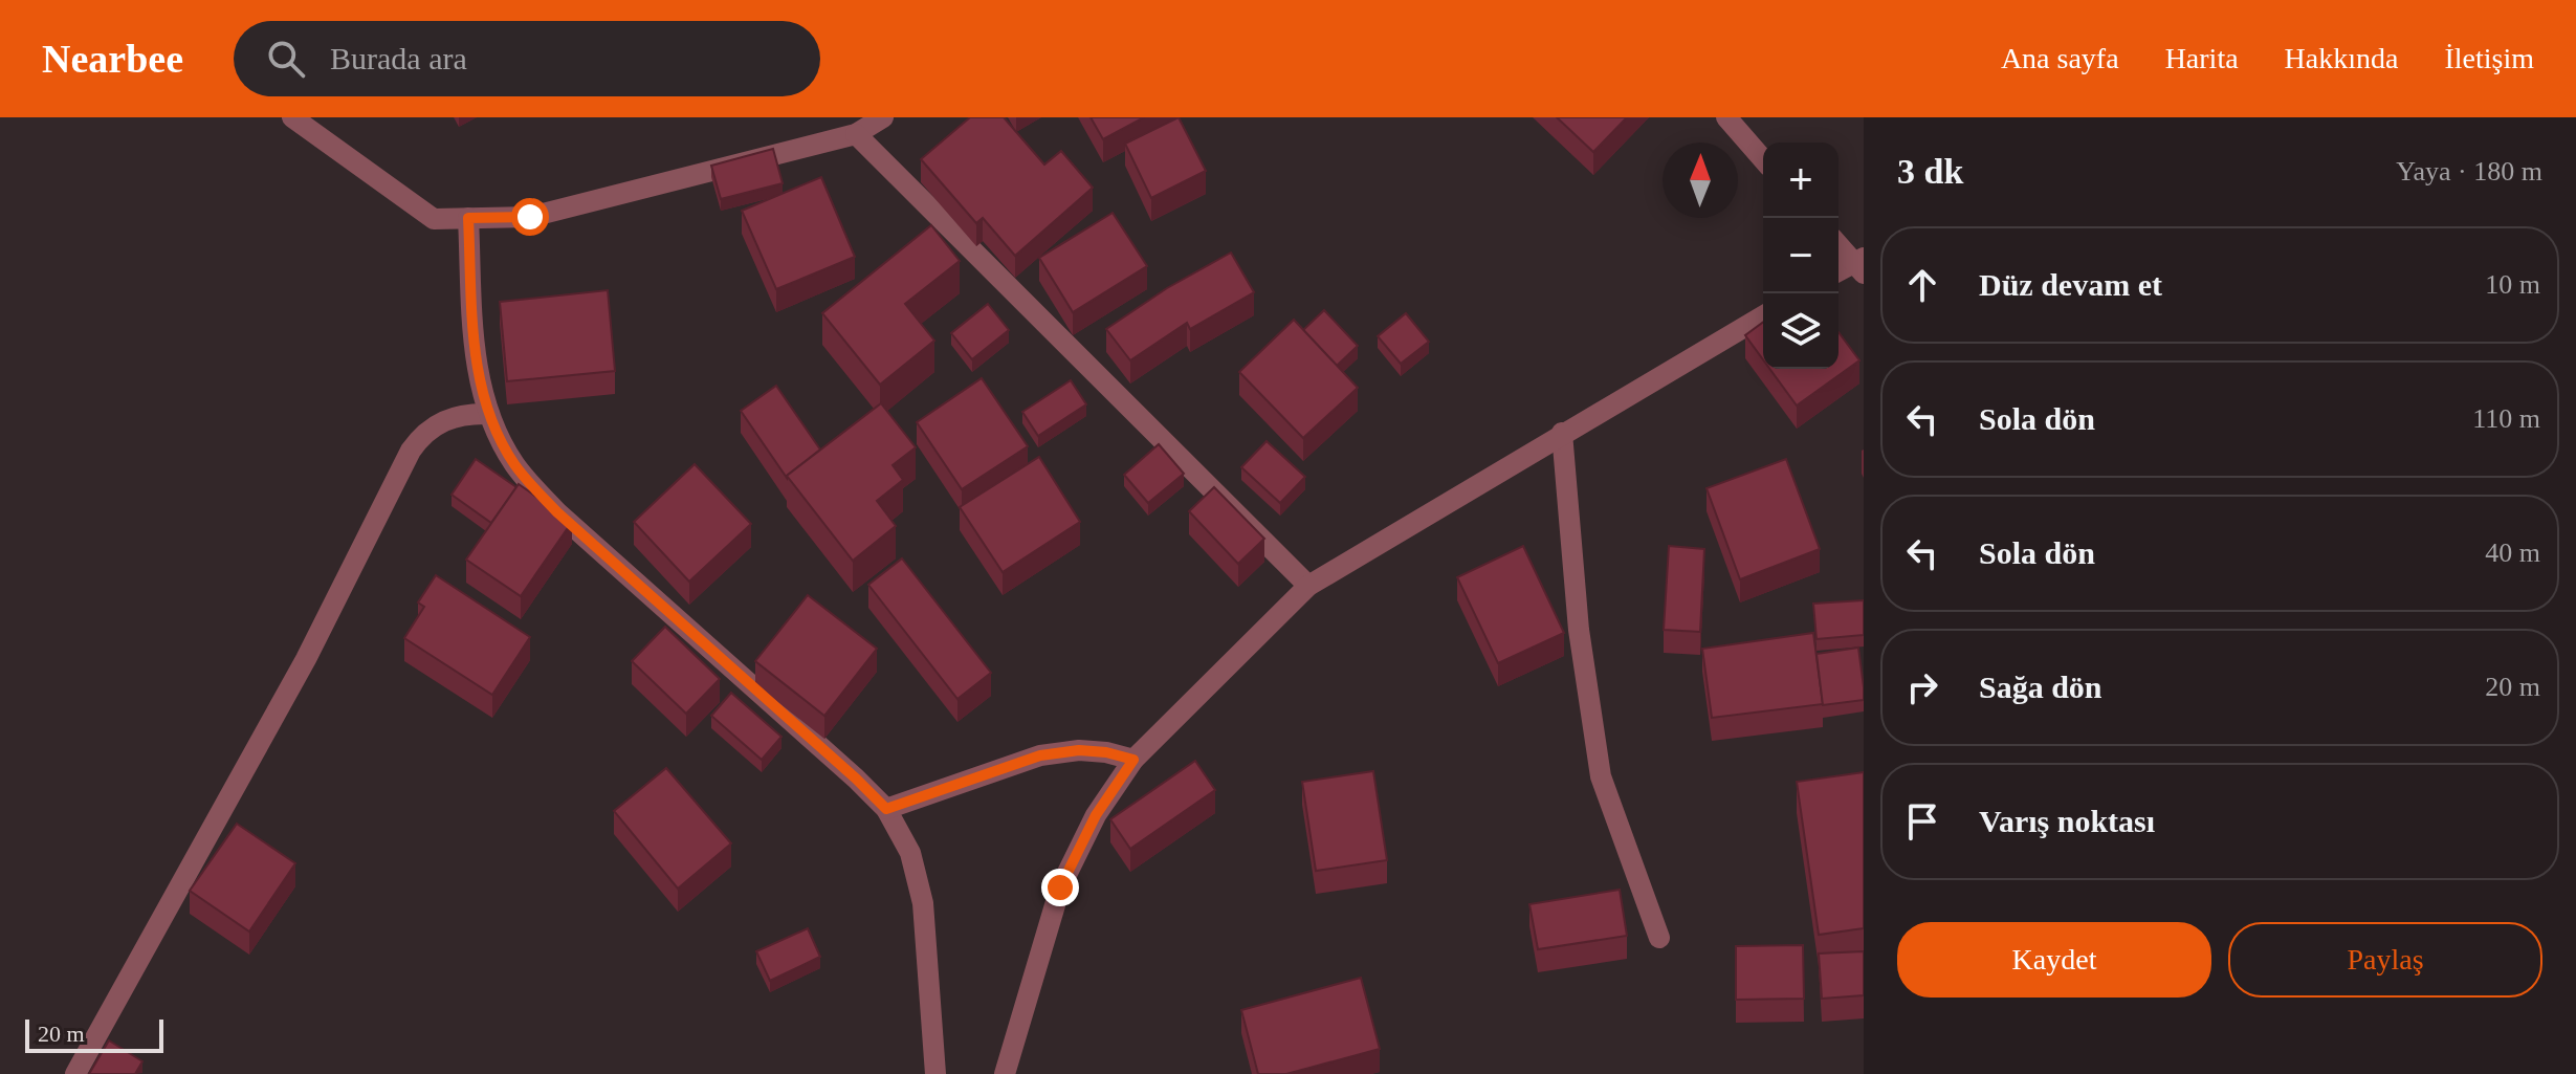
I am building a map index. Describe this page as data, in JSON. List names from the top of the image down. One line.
{"scale_bar":"20 m","north":"top","page":{"header":"Nearbee","search":"Burada ara","nav":["Ana sayfa","Harita","Hakkında","İletişim"],"heading":["3 dk","Yaya · 180 m"],"map_buttons":["+","−"],"list":[["Düz devam et","10 m"],["Sola dön","110 m"],["Sola dön","40 m"],["Sağa dön","20 m"],"Varış noktası"],"buttons":["Kaydet","Paylaş"],"scale":"20 m"}}
